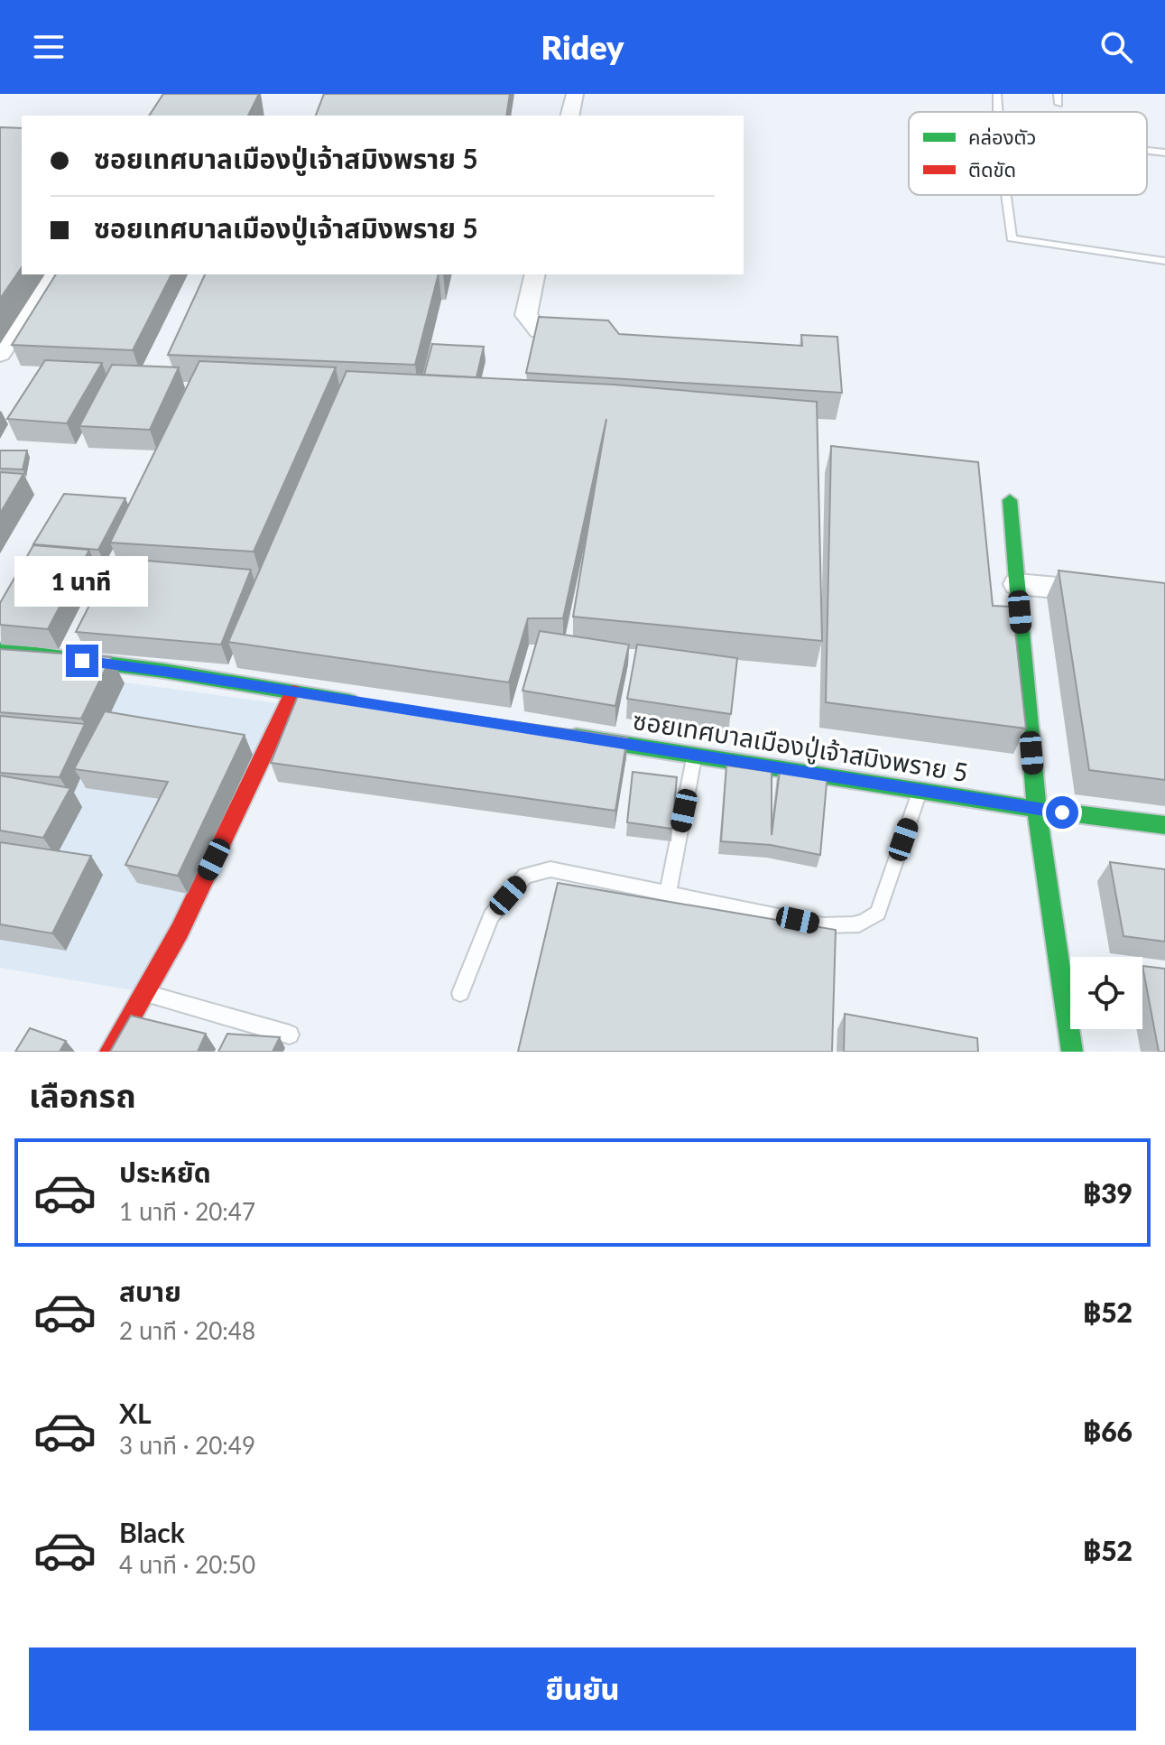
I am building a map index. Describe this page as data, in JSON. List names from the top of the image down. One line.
{"streets":{"street":["ซอยเทศบาลเมืองปู่เจ้าสมิงพราย 5"]},"legend":["คล่องตัว","ติดขัด"],"page":{"header":"Ridey","banner":["ซอยเทศบาลเมืองปู่เจ้าสมิงพราย 5","ซอยเทศบาลเมืองปู่เจ้าสมิงพราย 5"],"bubble":"1 นาที","heading":"เลือกรถ","list":[{"name":"ประหยัด","note":"1 นาที · 20:47","value":"฿39"},{"name":"สบาย","note":"2 นาที · 20:48","value":"฿52"},{"name":"XL","note":"3 นาที · 20:49","value":"฿66"},{"name":"Black","note":"4 นาที · 20:50","value":"฿52"}],"buttons":"ยืนยัน"}}
